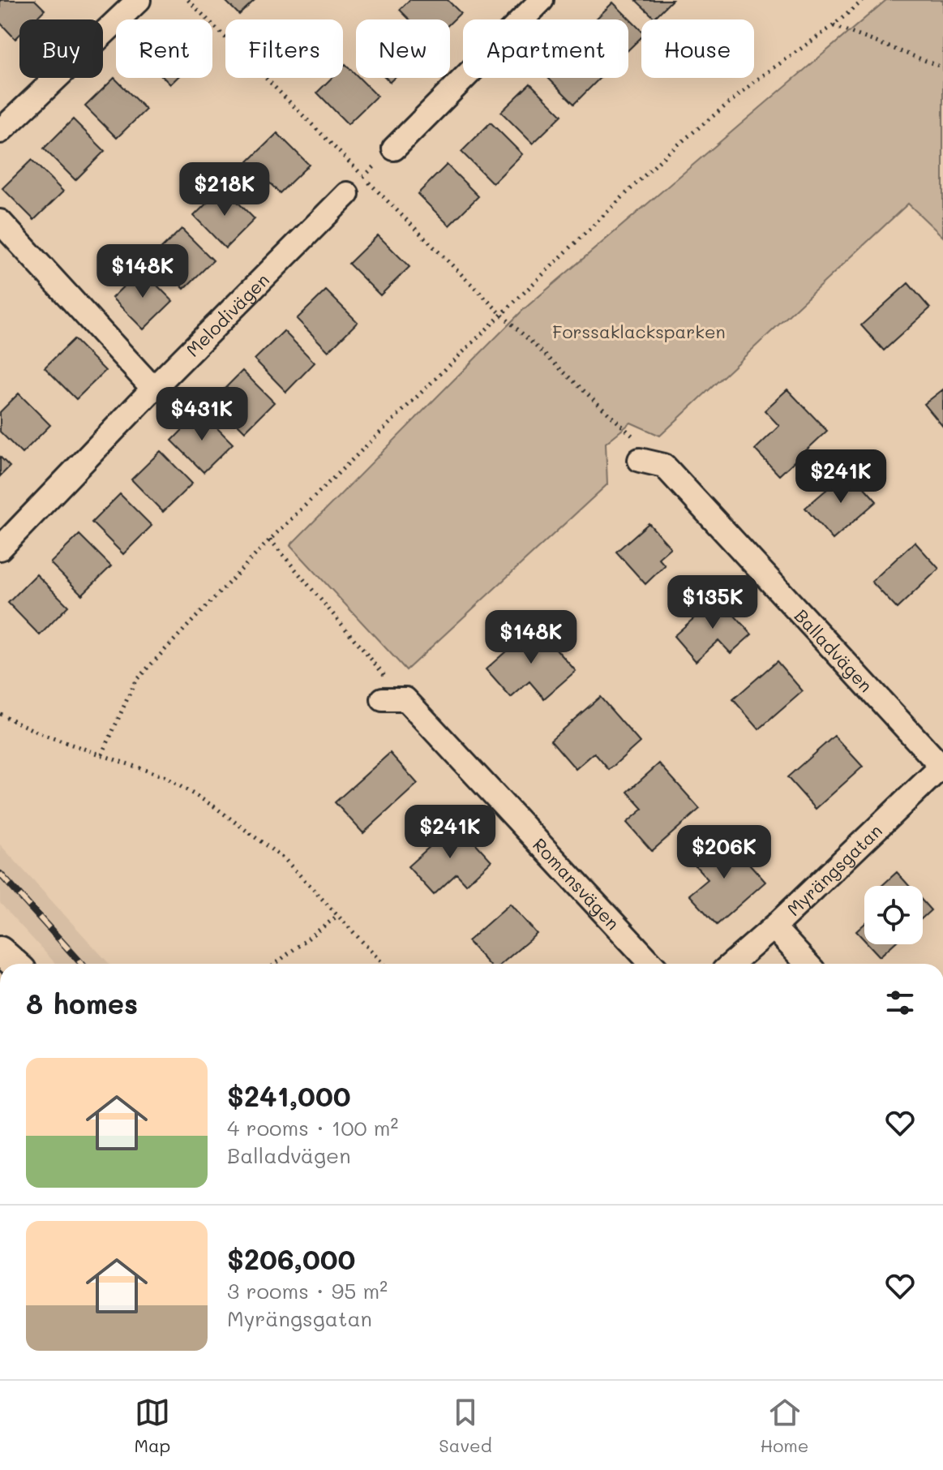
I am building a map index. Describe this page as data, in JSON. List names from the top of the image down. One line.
{"streets":{"street":["Melodivägen","Balladvägen","Myrängsgatan","Romansvägen"]},"crossings":[["Balladvägen","Myrängsgatan"]],"parks":["Forssaklacksparken"],"page":{"chip":["Buy","Rent","Filters","New","Apartment","House"],"price":["$218K","$148K","$431K","$241K","$135K","$148K","$241K","$206K"],"heading":"8 homes","list":[{"name":"$241,000","note":"4 rooms · 100 m² · Balladvägen"},{"name":"$206,000","note":"3 rooms · 95 m² · Myrängsgatan"}],"tabs":["Map","Saved","Home"]}}
